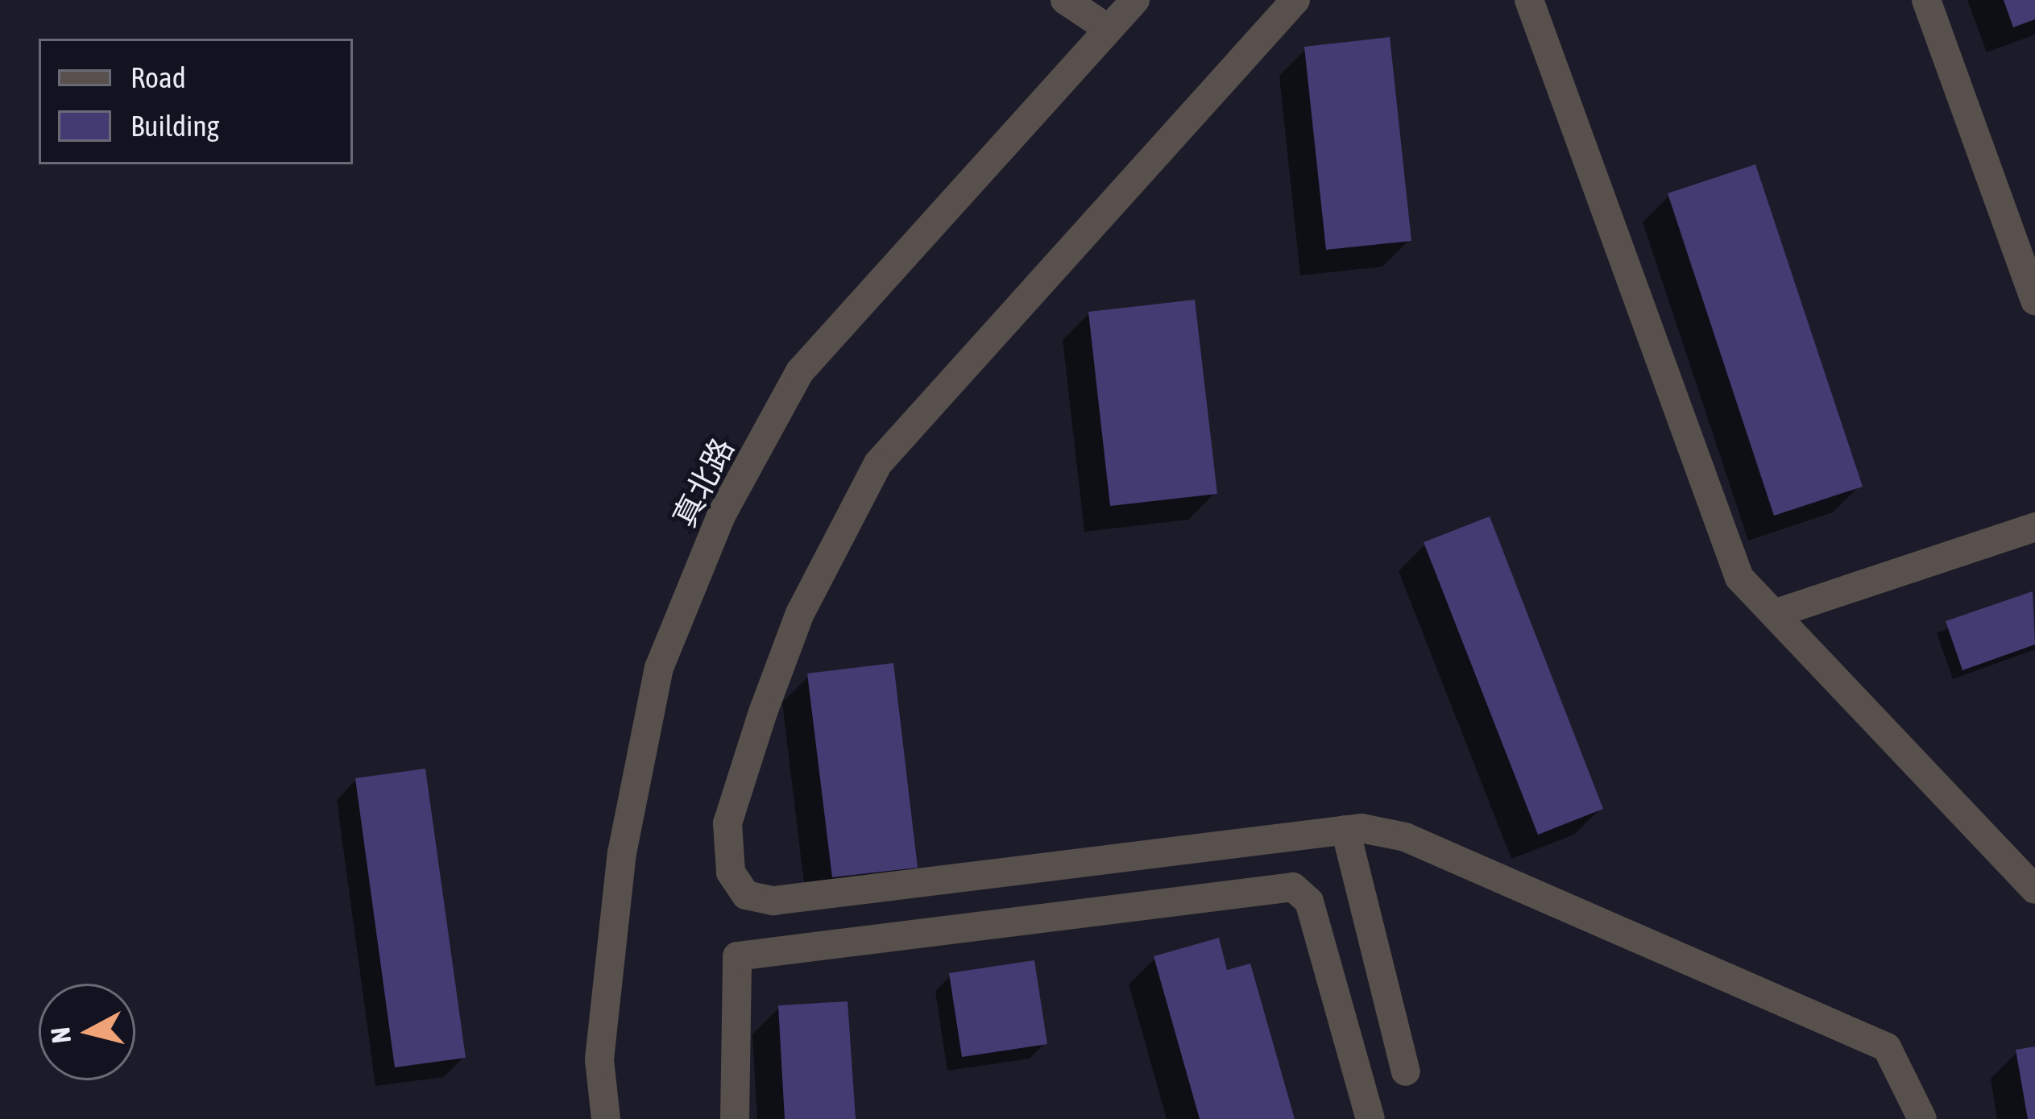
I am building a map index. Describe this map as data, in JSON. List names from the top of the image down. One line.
{"streets":{"street":["真北路"]},"legend":["Road","Building"],"north":"left"}
